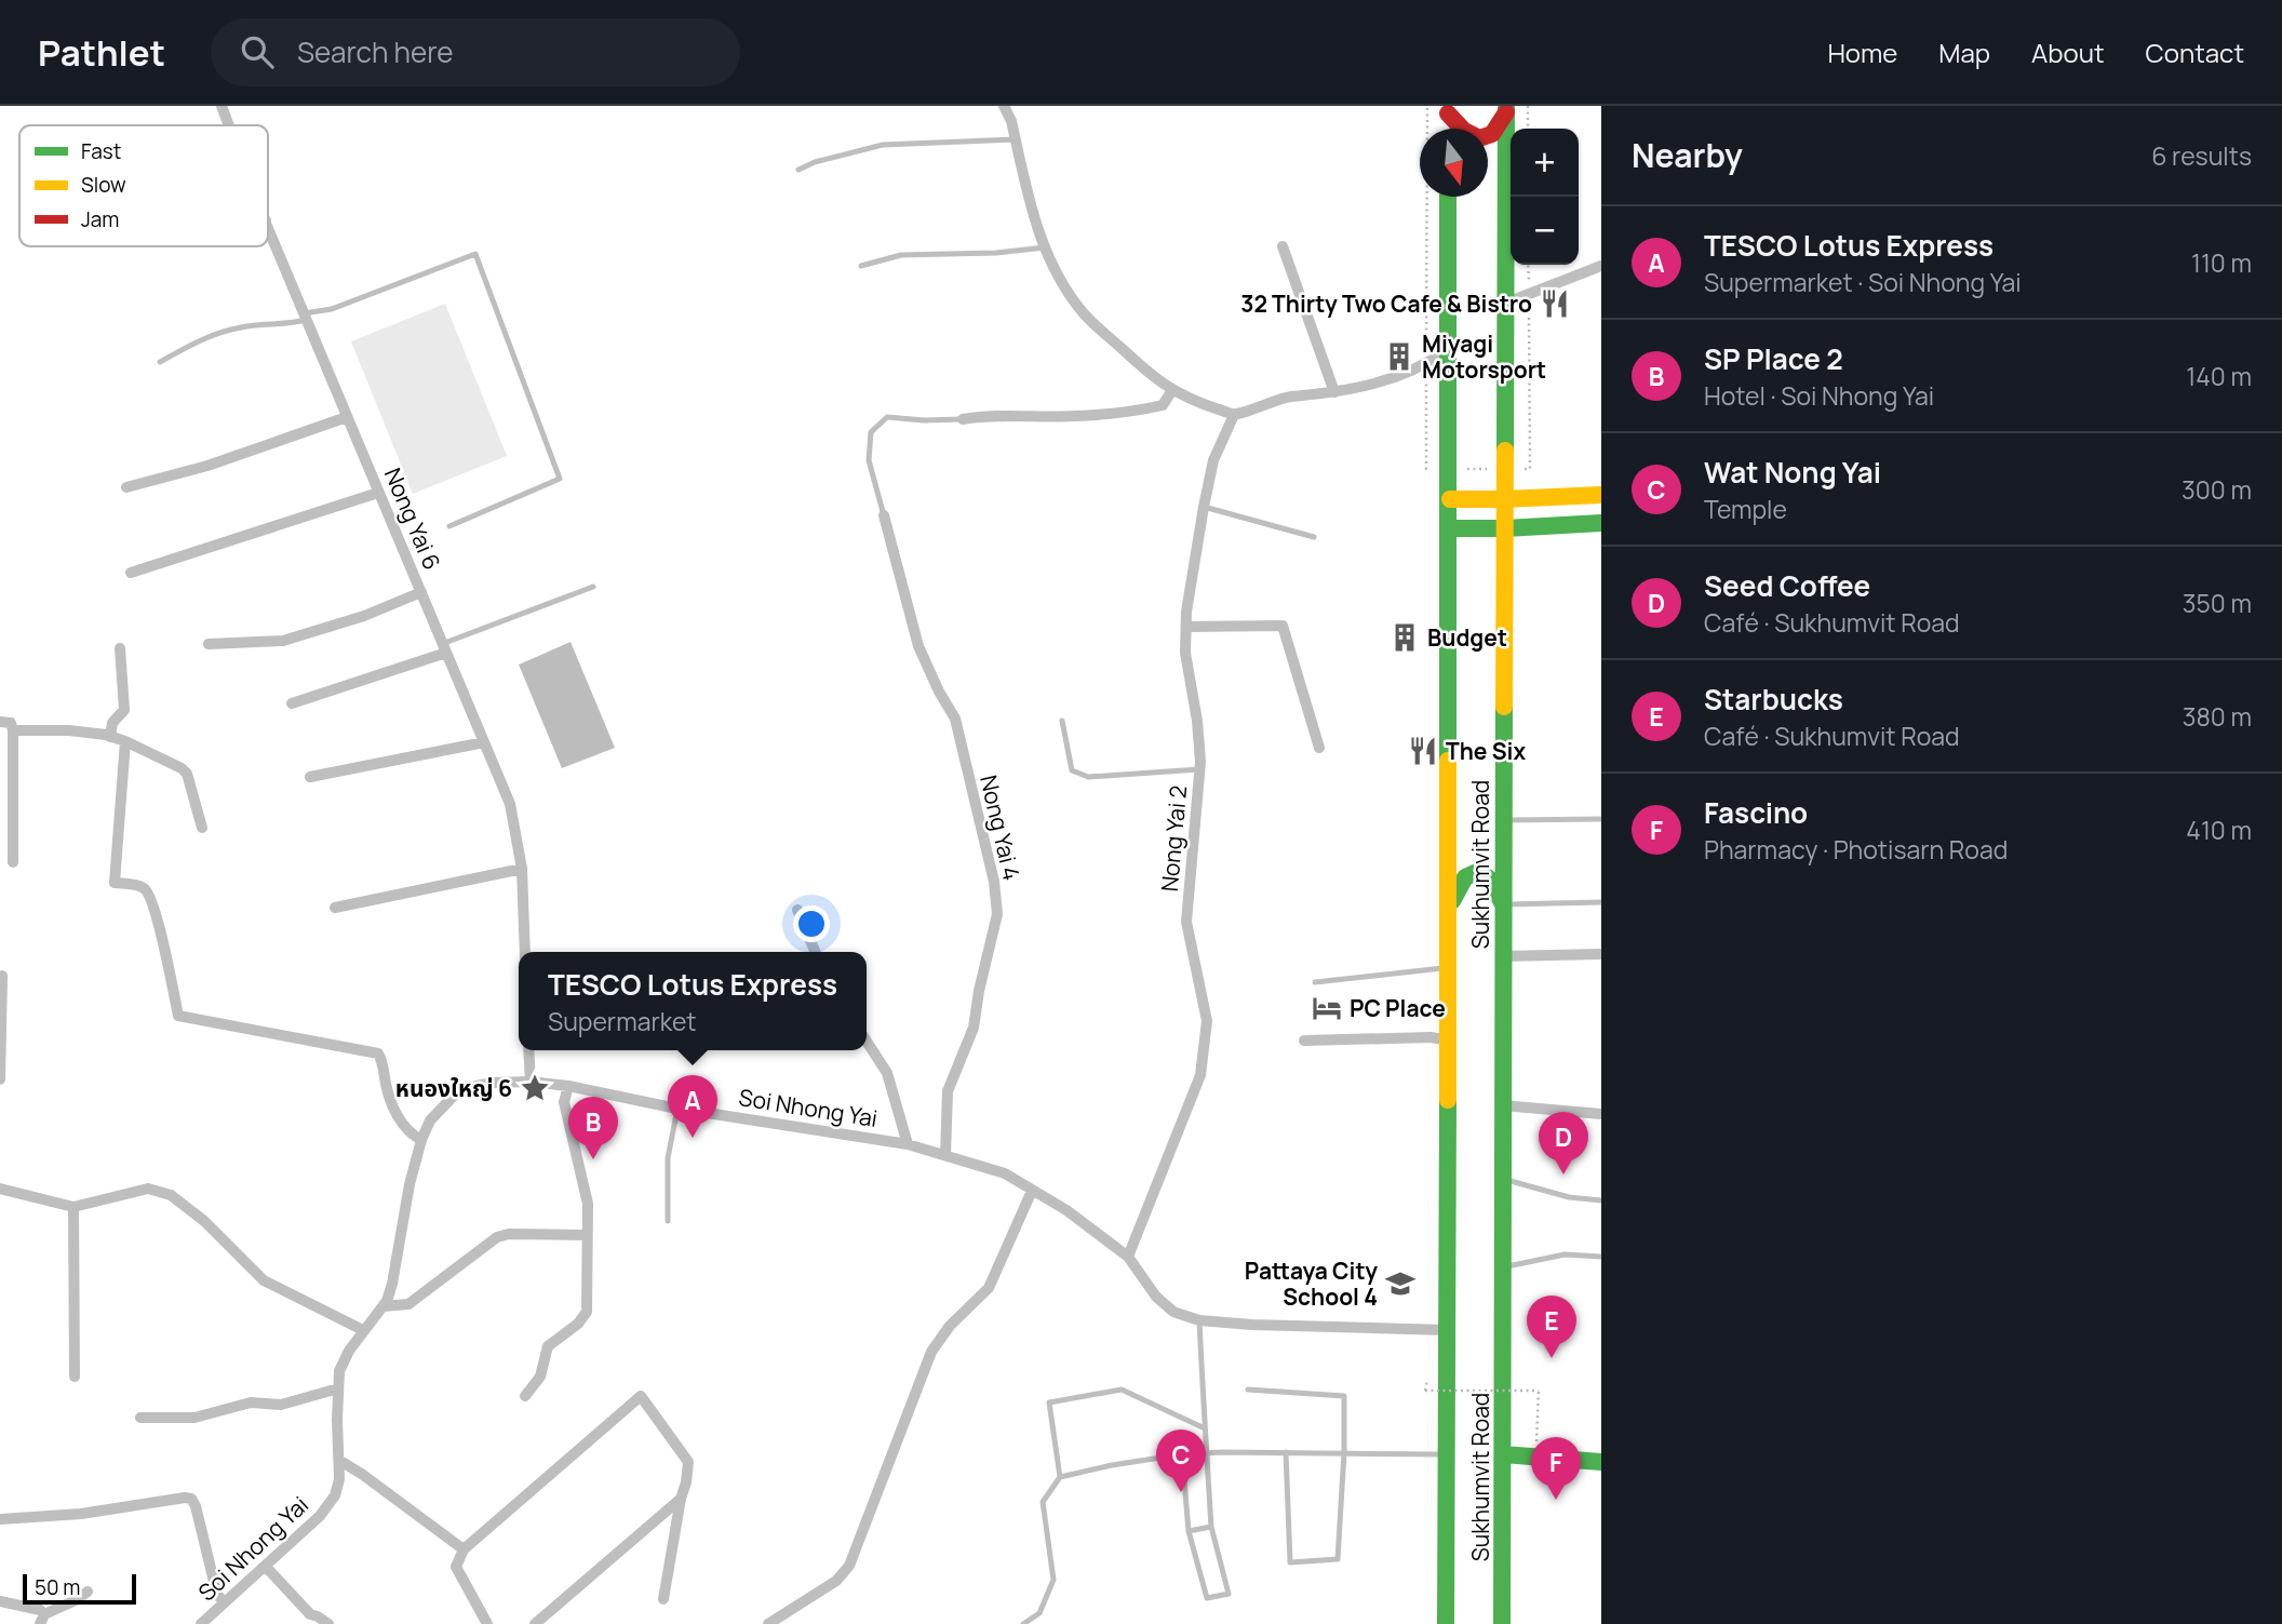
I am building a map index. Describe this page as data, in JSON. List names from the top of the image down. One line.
{"streets":{"main road":["Sukhumvit Road"],"street":["Nong Yai 6","Nong Yai 4","Nong Yai 2","Soi Nhong Yai"]},"crossings":[["Nong Yai 4","Soi Nhong Yai"],["Nong Yai 2","Soi Nhong Yai"],["Sukhumvit Road","Soi Nhong Yai"]],"places":{"restaurant":["32 Thirty Two Cafe & Bistro","The Six"],"building":["Miyagi Motorsport","Budget"],"hotel":["PC Place"],"place":["หนองใหญ่ 6"],"school or university":["Pattaya City School 4"]},"legend":["Fast","Slow","Jam"],"scale_bar":"50 m","north":"bottom","page":{"header":"Pathlet","search":"Search here","nav":["Home","Map","About","Contact"],"heading":["Nearby","6 results"],"map_buttons":["+","−"],"list":[{"mark":"A","name":"TESCO Lotus Express","note":"Supermarket · Soi Nhong Yai","value":"110 m"},{"mark":"B","name":"SP Place 2","note":"Hotel · Soi Nhong Yai","value":"140 m"},{"mark":"C","name":"Wat Nong Yai","note":"Temple","value":"300 m"},{"mark":"D","name":"Seed Coffee","note":"Café · Sukhumvit Road","value":"350 m"},{"mark":"E","name":"Starbucks","note":"Café · Sukhumvit Road","value":"380 m"},{"mark":"F","name":"Fascino","note":"Pharmacy · Photisarn Road","value":"410 m"}],"popup":["TESCO Lotus Express","Supermarket"],"pins":["A","B","D","E","C","F"],"scale":"50 m"}}
